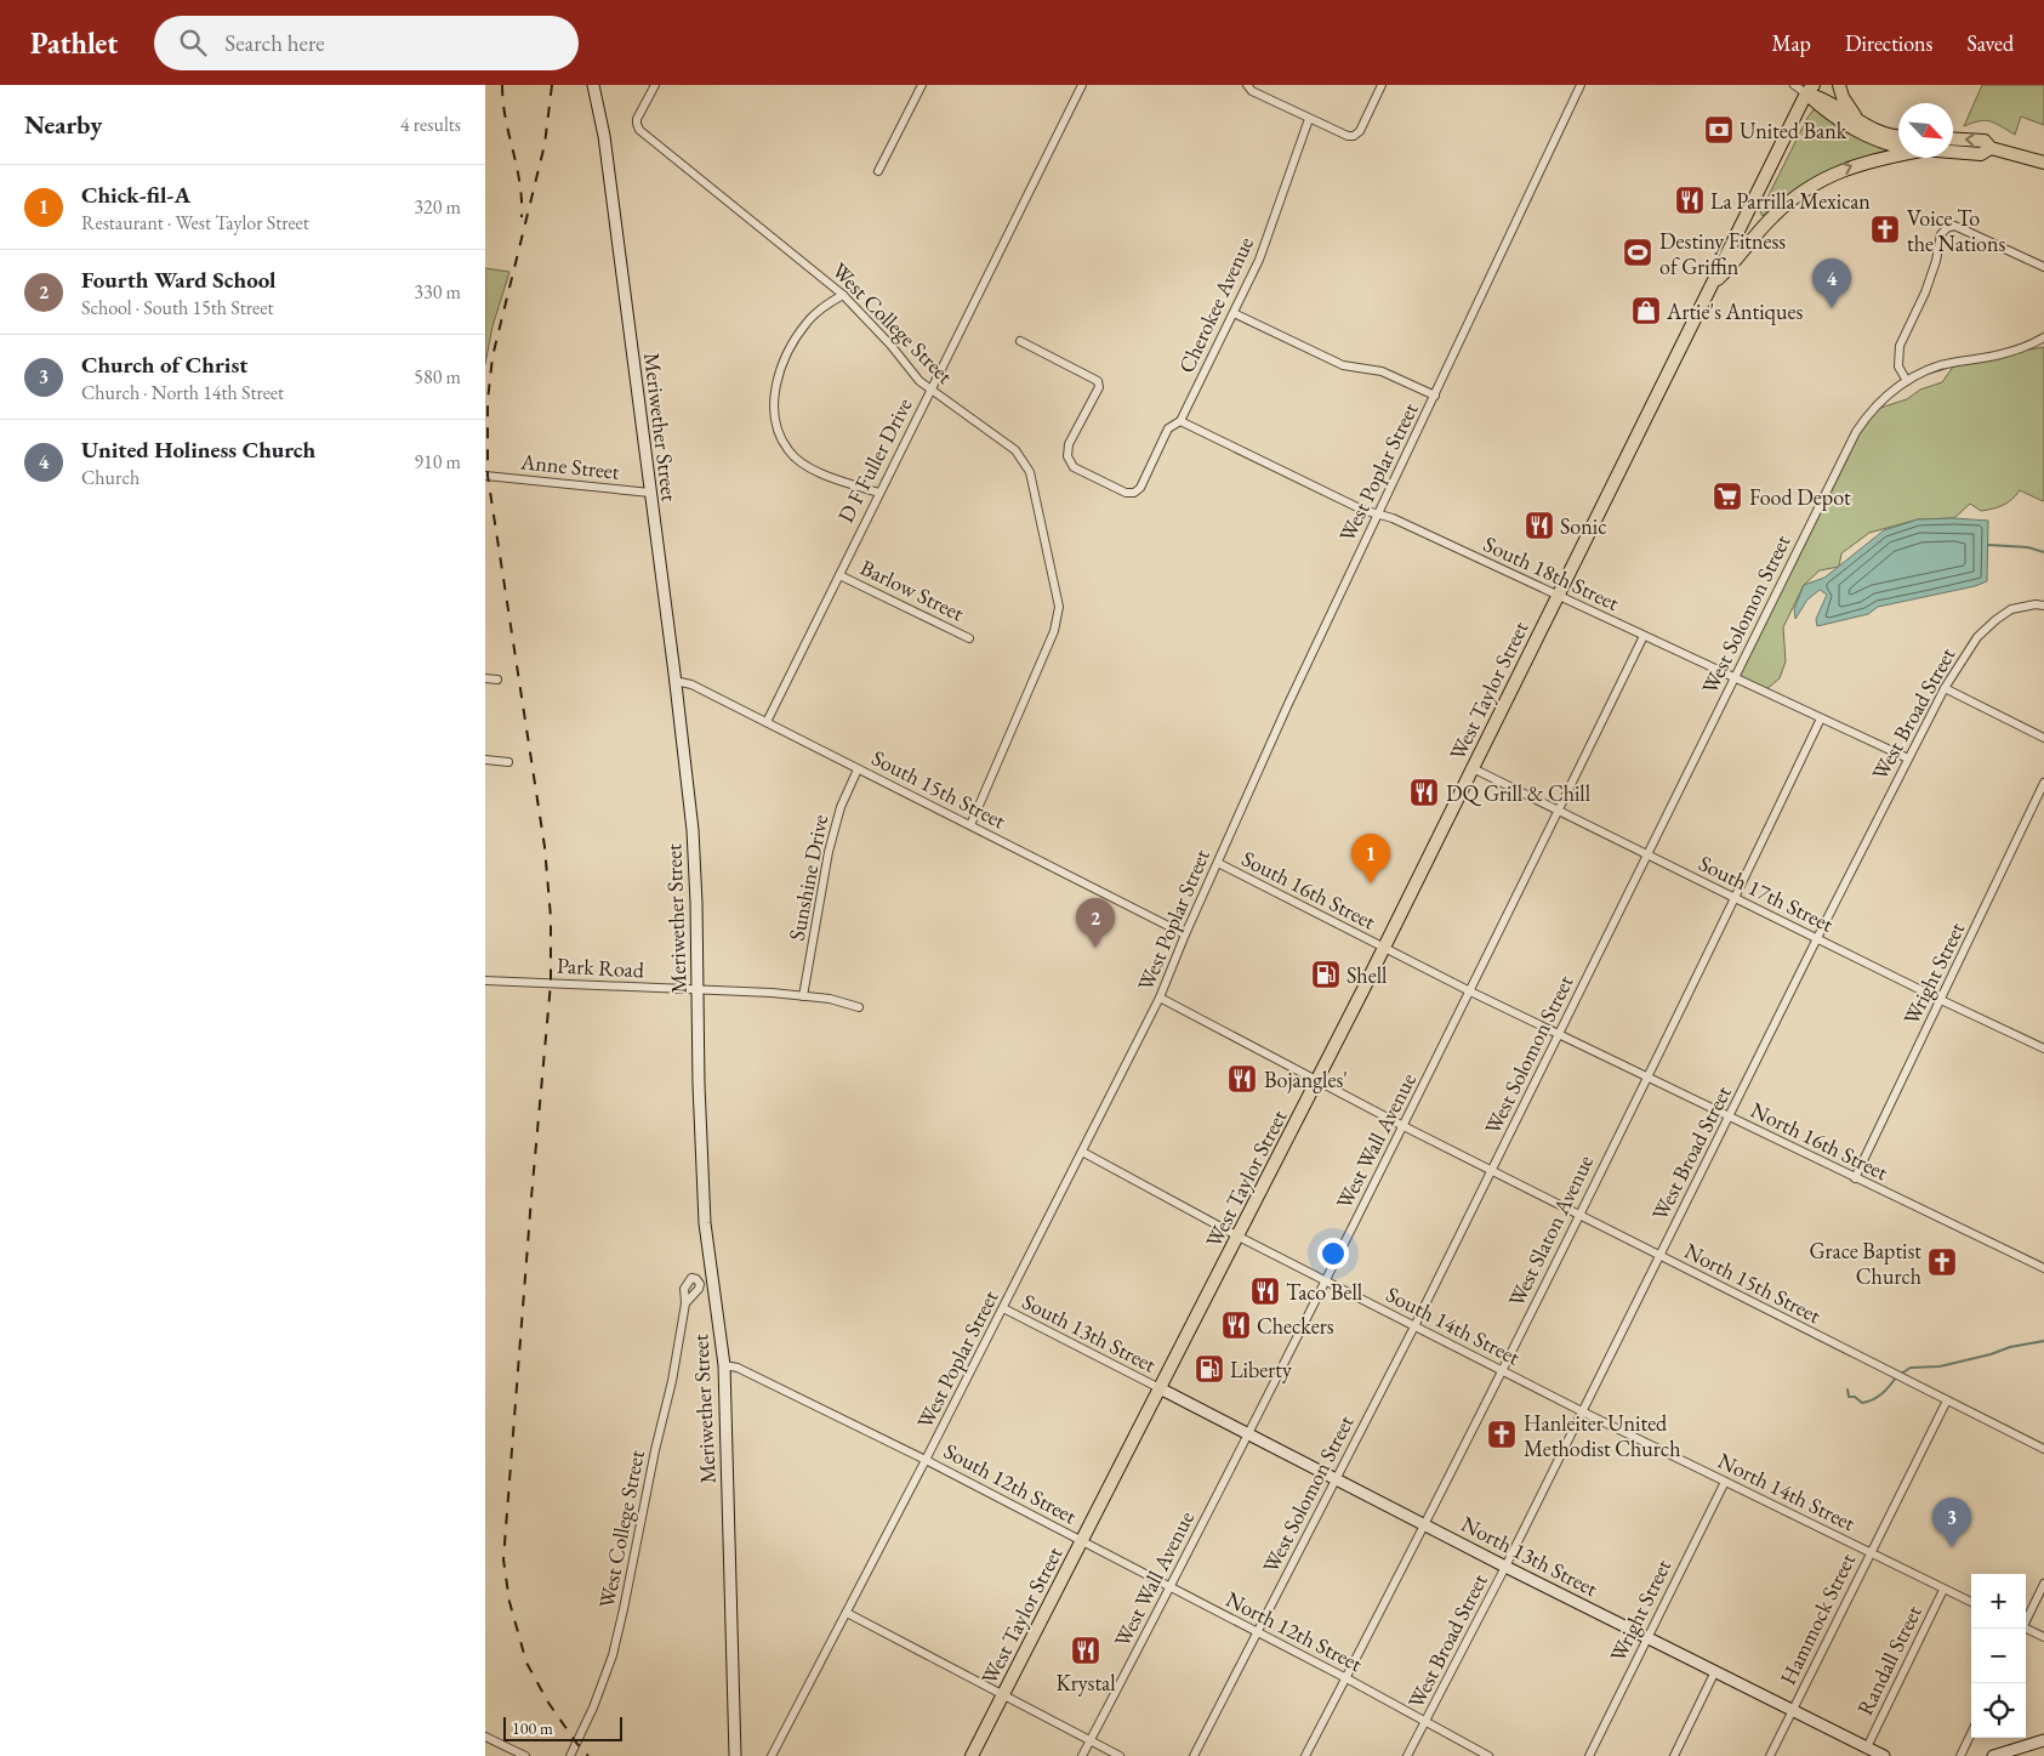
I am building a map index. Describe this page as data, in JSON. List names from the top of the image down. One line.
{"streets":{"main road":["West Taylor Street"],"street":["Cherokee Avenue","West College Street","Meriwether Street","D F Fuller Drive","Anne Street","West Poplar Street","South 18th Street","Barlow Street","West Solomon Street","West Broad Street","South 15th Street","Sunshine Drive","South 16th Street","South 17th Street","Park Road","Wright Street","West Wall Avenue","North 16th Street","West Slaton Avenue","North 15th Street","South 14th Street","South 13th Street","South 12th Street","North 14th Street","North 13th Street","Hammock Street","North 12th Street","Randall Street"]},"crossings":[["Cherokee Avenue","South 18th Street"],["West College Street","D F Fuller Drive"],["West College Street","South 15th Street"],["Meriwether Street","Anne Street"],["Meriwether Street","South 15th Street"],["Meriwether Street","Park Road"],["Meriwether Street","South 12th Street"],["D F Fuller Drive","Barlow Street"],["D F Fuller Drive","South 15th Street"],["West Poplar Street","South 18th Street"],["West Poplar Street","South 15th Street"],["West Poplar Street","South 16th Street"],["West Poplar Street","South 14th Street"],["West Poplar Street","South 13th Street"],["West Poplar Street","South 12th Street"],["South 18th Street","West Solomon Street"],["South 18th Street","West Taylor Street"],["South 18th Street","West Broad Street"],["South 18th Street","West Wall Avenue"],["South 18th Street","West Slaton Avenue"],["West Solomon Street","South 17th Street"],["West Solomon Street","North 16th Street"],["West Solomon Street","North 15th Street"],["West Solomon Street","South 14th Street"],["West Solomon Street","North 13th Street"],["West Solomon Street","North 12th Street"],["West Taylor Street","South 16th Street"],["West Taylor Street","South 17th Street"],["West Taylor Street","North 16th Street"],["West Taylor Street","North 15th Street"],["West Taylor Street","South 14th Street"],["West Taylor Street","South 13th Street"],["West Taylor Street","South 12th Street"],["West Taylor Street","North 13th Street"],["West Taylor Street","North 12th Street"],["West Broad Street","South 17th Street"],["West Broad Street","North 16th Street"],["West Broad Street","North 15th Street"],["West Broad Street","South 14th Street"],["West Broad Street","North 14th Street"],["West Broad Street","North 13th Street"],["West Broad Street","North 12th Street"],["South 15th Street","Sunshine Drive"],["Sunshine Drive","Park Road"],["South 16th Street","North 16th Street"],["South 17th Street","Wright Street"],["South 17th Street","West Wall Avenue"],["South 17th Street","West Slaton Avenue"],["Wright Street","North 16th Street"],["Wright Street","North 14th Street"],["Wright Street","North 13th Street"],["West Wall Avenue","North 16th Street"],["West Wall Avenue","North 15th Street"],["West Wall Avenue","South 14th Street"],["West Wall Avenue","North 13th Street"],["West Wall Avenue","North 12th Street"],["North 16th Street","West Slaton Avenue"],["West Slaton Avenue","North 15th Street"],["West Slaton Avenue","South 14th Street"],["West Slaton Avenue","North 13th Street"],["West Slaton Avenue","North 12th Street"],["North 15th Street","Hammock Street"],["South 14th Street","North 14th Street"],["South 13th Street","North 13th Street"],["South 12th Street","North 12th Street"],["North 14th Street","Hammock Street"],["North 14th Street","Randall Street"],["North 13th Street","Hammock Street"],["North 13th Street","Randall Street"]],"places":{"bank":["United Bank"],"restaurant":["La Parrilla Mexican","Sonic","DQ Grill & Chill","Bojangles'","Taco Bell","Checkers","Krystal"],"church":["Voice To the Nations","Grace Baptist Church","Hanleiter United Methodist Church"],"sports":["Destiny Fitness of Griffin"],"shop":["Artie's Antiques"],"supermarket":["Food Depot"],"fuel station":["Shell","Liberty"]},"scale_bar":"100 m","north":"bottom right","page":{"header":"Pathlet","search":"Search here","nav":["Map","Directions","Saved"],"heading":["Nearby","4 results"],"list":[{"mark":"1","name":"Chick-fil-A","note":"Restaurant · West Taylor Street","value":"320 m"},{"mark":"2","name":"Fourth Ward School","note":"School · South 15th Street","value":"330 m"},{"mark":"3","name":"Church of Christ","note":"Church · North 14th Street","value":"580 m"},{"mark":"4","name":"United Holiness Church","note":"Church","value":"910 m"}],"pins":["4","1","2","3"],"map_buttons":["+","−"],"scale":"100 m"}}
